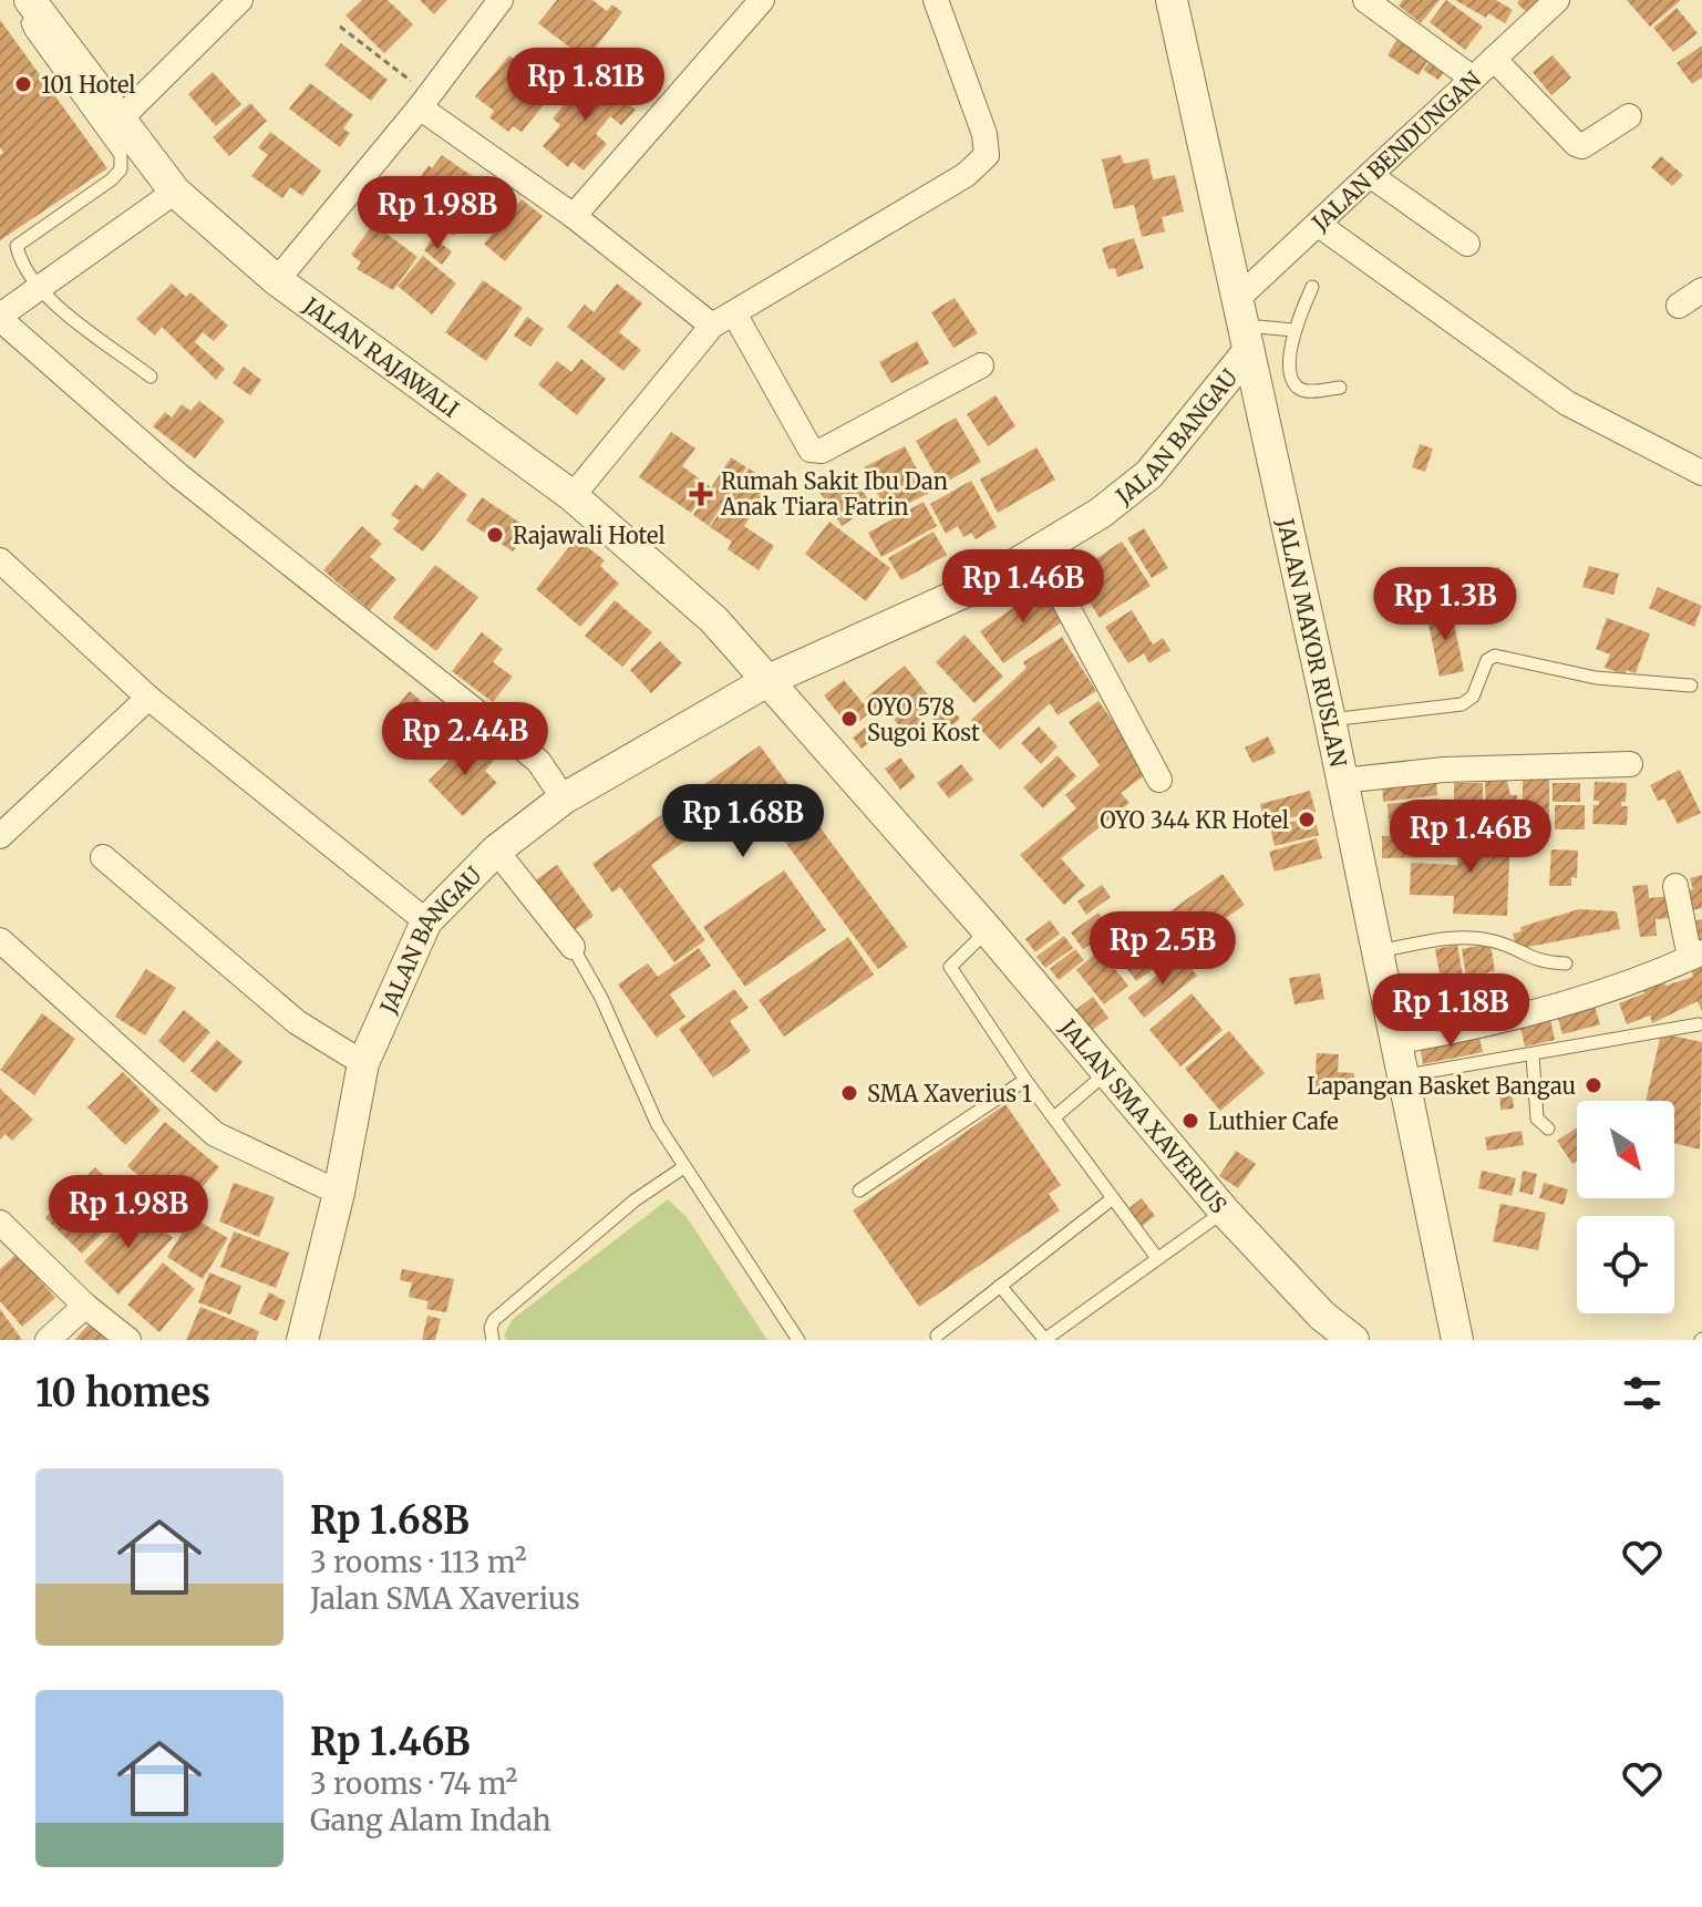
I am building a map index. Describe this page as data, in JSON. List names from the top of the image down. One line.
{"streets":{"street":["JALAN BENDUNGAN","JALAN RAJAWALI","JALAN BANGAU","JALAN MAYOR RUSLAN","JALAN SMA XAVERIUS"]},"crossings":[["JALAN BENDUNGAN","JALAN BANGAU"],["JALAN BENDUNGAN","JALAN MAYOR RUSLAN"],["JALAN RAJAWALI","JALAN BANGAU"],["JALAN RAJAWALI","JALAN SMA XAVERIUS"],["JALAN BANGAU","JALAN MAYOR RUSLAN"],["JALAN BANGAU","JALAN SMA XAVERIUS"]],"places":{"other":["101 Hotel","Rajawali Hotel","OYO 578 Sugoi Kost","OYO 344 KR Hotel","Lapangan Basket Bangau","SMA Xaverius 1","Luthier Cafe"],"health":["Rumah Sakit Ibu Dan Anak Tiara Fatrin"]},"north":"bottom right","page":{"price":["Rp 1.81B","Rp 1.98B","Rp 1.46B","Rp 1.3B","Rp 2.44B","Rp 1.68B","Rp 1.46B","Rp 2.5B","Rp 1.18B","Rp 1.98B"],"heading":"10 homes","list":[{"name":"Rp 1.68B","note":"3 rooms · 113 m² · Jalan SMA Xaverius"},{"name":"Rp 1.46B","note":"3 rooms · 74 m² · Gang Alam Indah"}]}}
